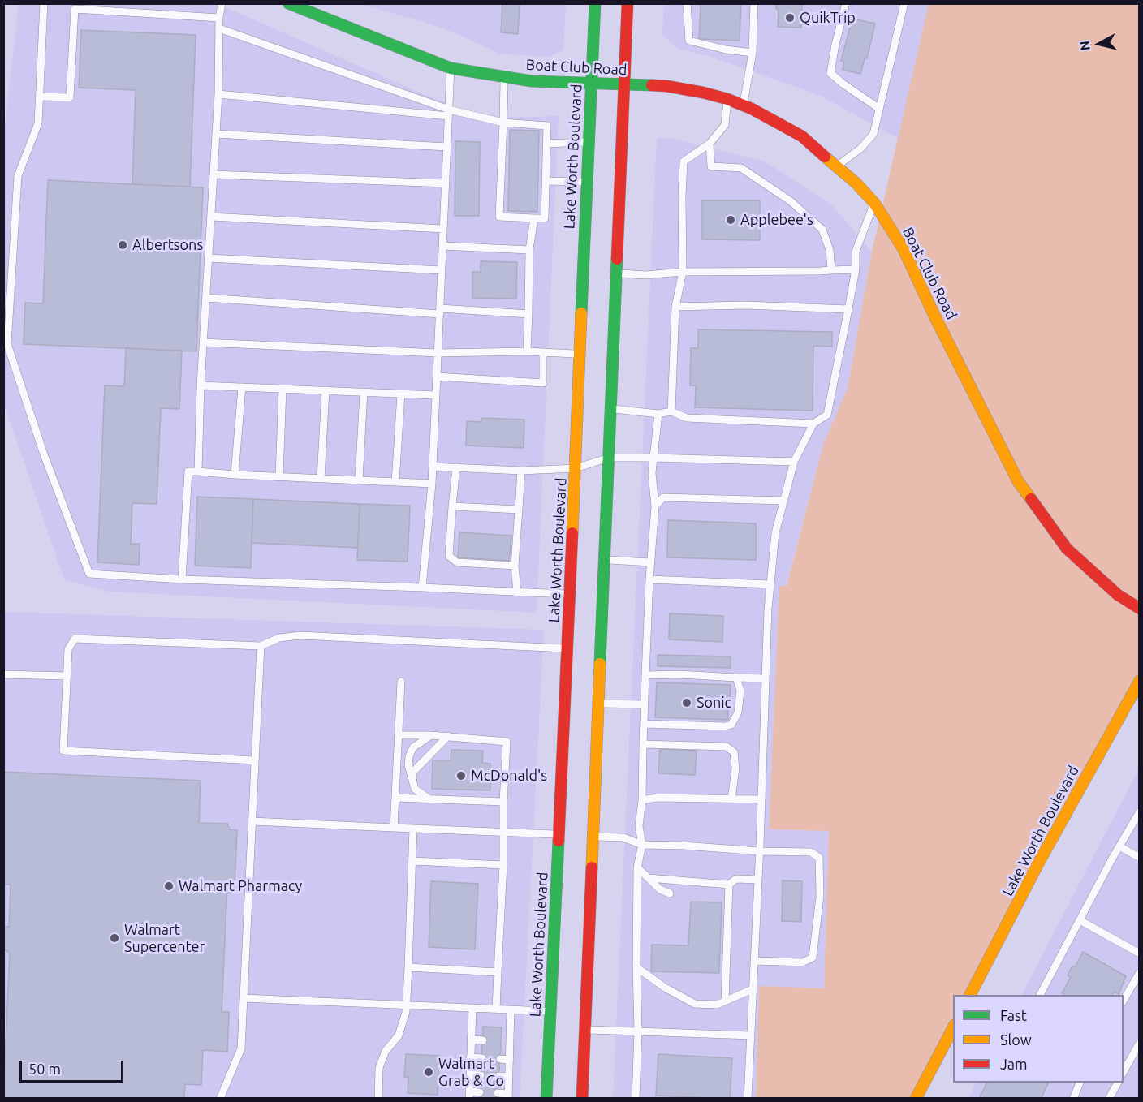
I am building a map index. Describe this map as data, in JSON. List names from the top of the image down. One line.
{"streets":{"main road":["Boat Club Road","Lake Worth Boulevard"]},"crossings":[["Boat Club Road","Lake Worth Boulevard"]],"places":["QuikTrip","Applebee's","Albertsons","Sonic","McDonald's","Walmart Pharmacy","Walmart Supercenter","Walmart Grab & Go"],"legend":["Fast","Slow","Jam"],"scale_bar":"50 m","north":"left"}
